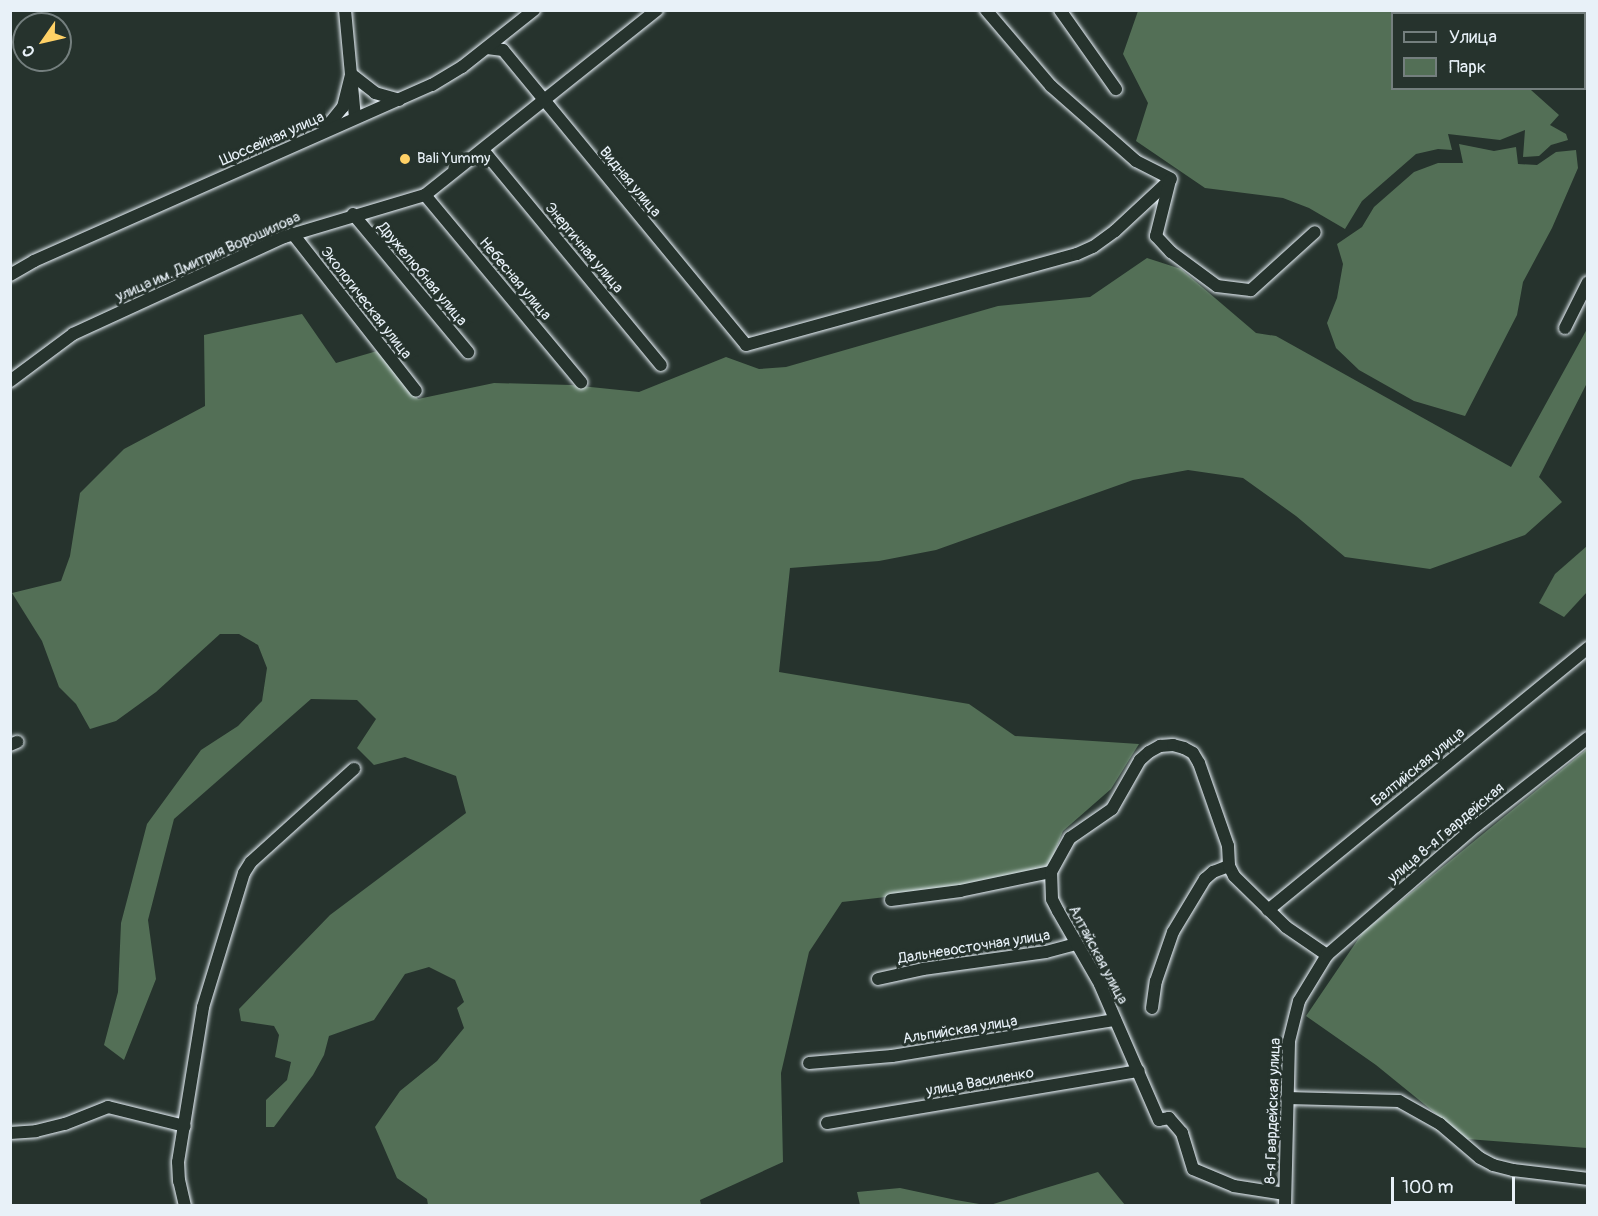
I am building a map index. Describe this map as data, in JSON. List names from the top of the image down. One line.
{"streets":{"street":["Шоссейная улица","Видная улица","Энергичная улица","улица им. Дмитрия Ворошилова","Дружелюбная улица","Небесная улица","Экологическая улица","Балтийская улица","улица 8-я Гвардейская","Дальневосточная улица","Алтайская улица","Альпийская улица","улица Василенко","8-я Гвардейская улица"]},"crossings":[["Шоссейная улица","Видная улица"],["Видная улица","улица им. Дмитрия Ворошилова"],["Энергичная улица","улица им. Дмитрия Ворошилова"],["улица им. Дмитрия Ворошилова","Дружелюбная улица"],["улица им. Дмитрия Ворошилова","Небесная улица"],["улица им. Дмитрия Ворошилова","Экологическая улица"],["улица 8-я Гвардейская","8-я Гвардейская улица"],["Дальневосточная улица","Алтайская улица"],["Алтайская улица","Альпийская улица"],["Алтайская улица","улица Василенко"],["Алтайская улица","8-я Гвардейская улица"]],"places":["Bali Yummy"],"legend":["Улица","Парк"],"scale_bar":"100 m","north":"bottom left"}
